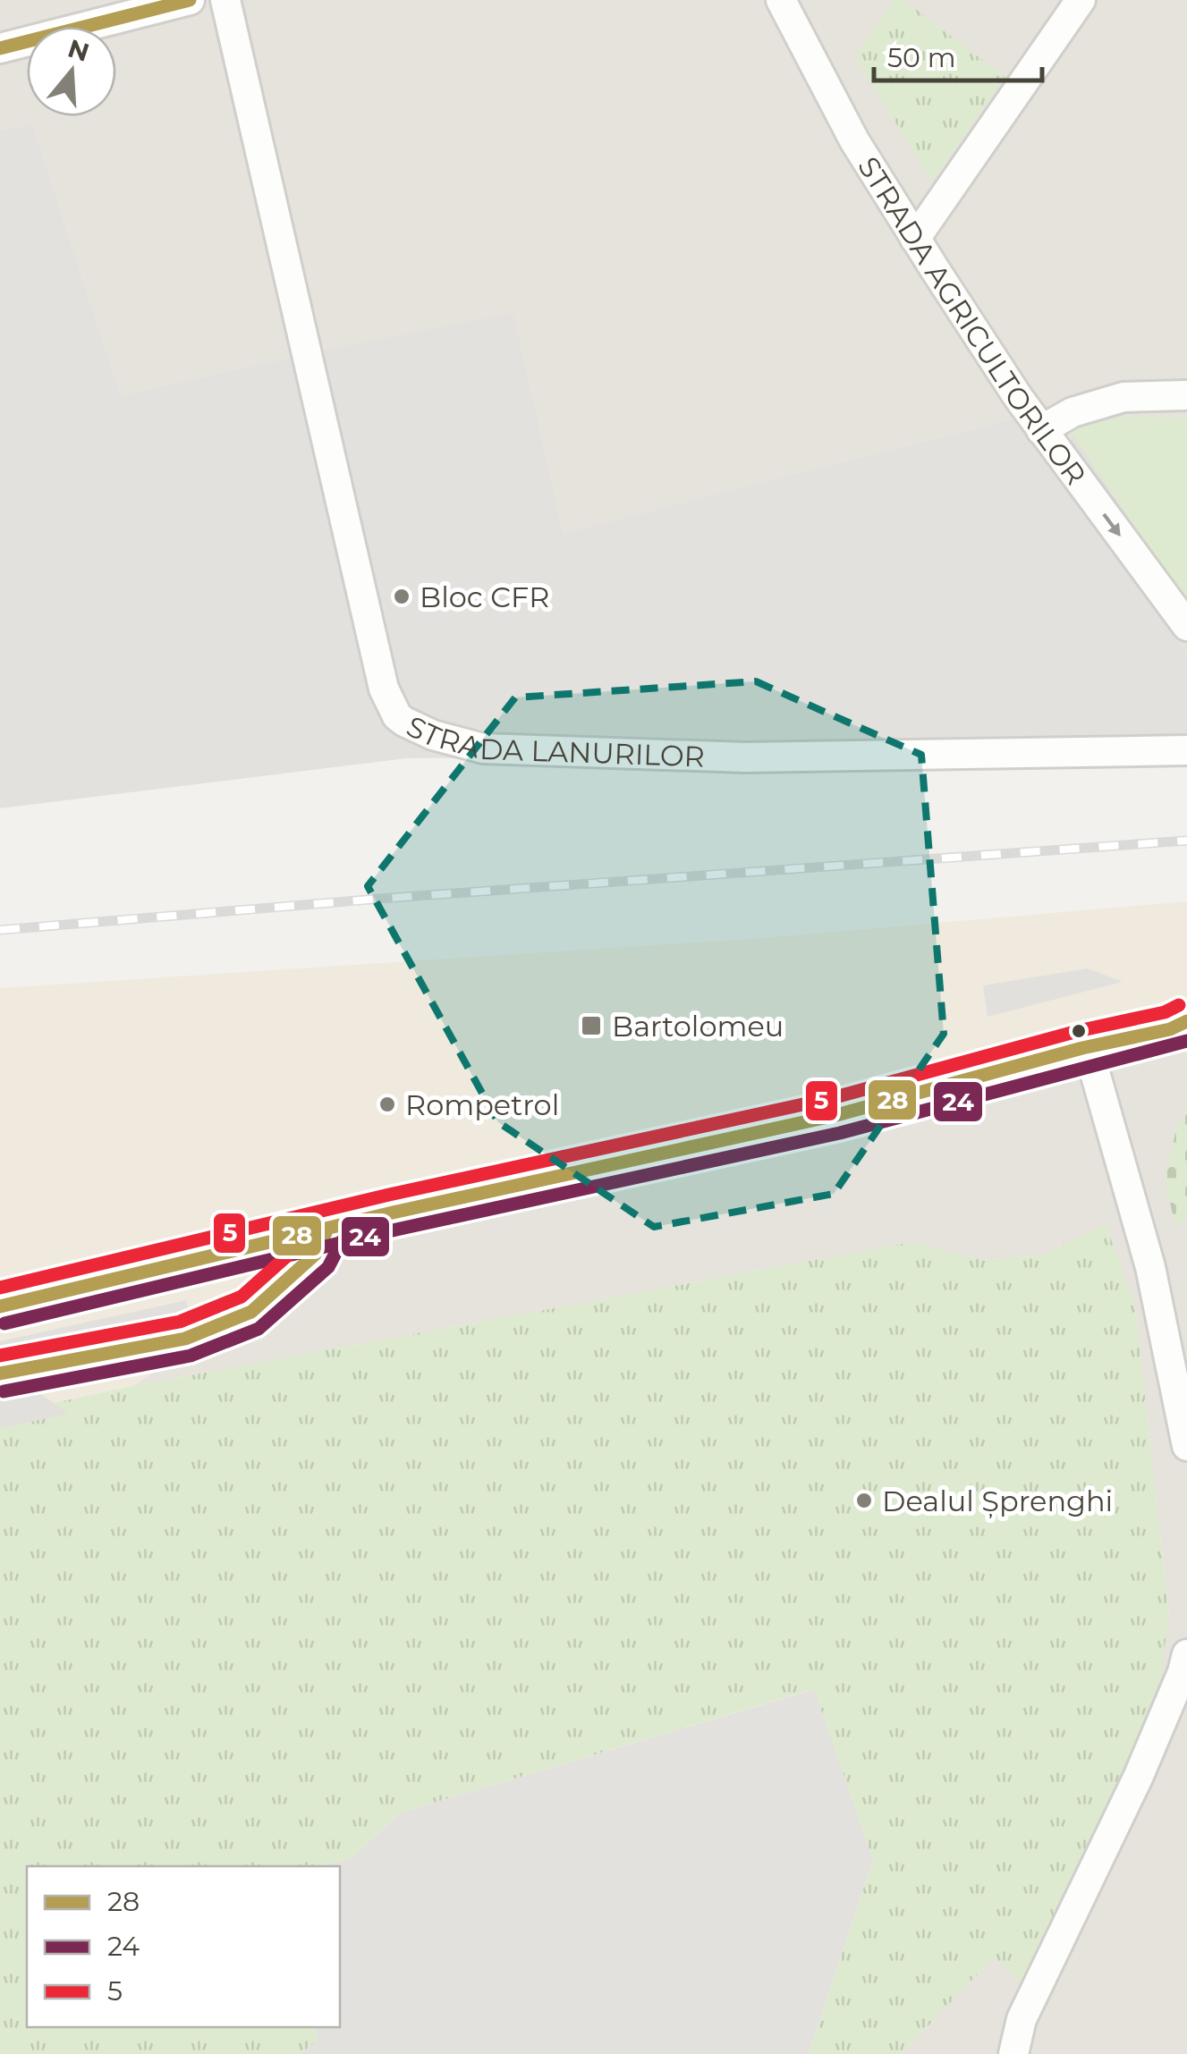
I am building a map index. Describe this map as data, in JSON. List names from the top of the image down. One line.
{"streets":{"street":["STRADA AGRICULTORILOR","STRADA LANURILOR"]},"places":{"other":["Bloc CFR","Rompetrol","Dealul Șprenghi"],"transit":["Bartolomeu"]},"lines":["transit line 28","transit line 5","transit line 24"],"legend":["28","24","5"],"scale_bar":"50 m","north":"top"}
